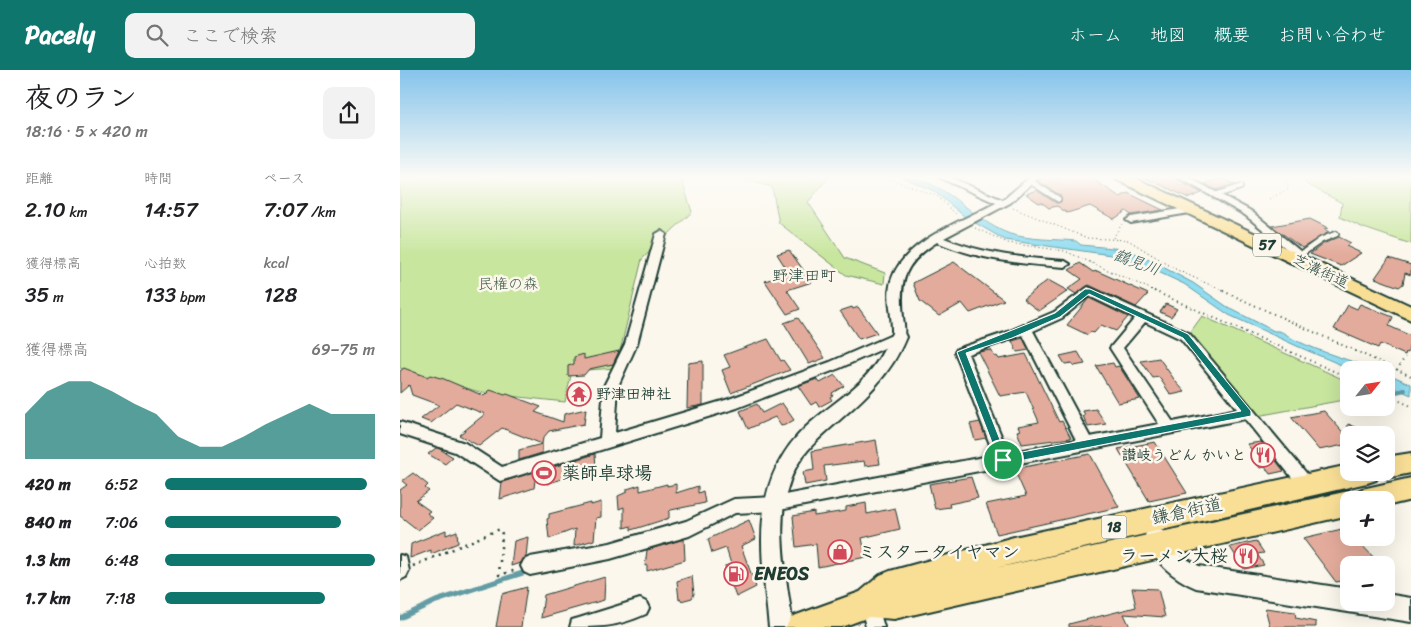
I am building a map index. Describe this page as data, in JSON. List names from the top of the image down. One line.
{"streets":{"main road":["57","芝溝街道","鎌倉街道","18"]},"districts":["野津田町"],"water":["鶴見川"],"parks":["民権の森"],"places":{"temple":["野津田神社"],"restaurant":["讃岐うどん かいと","ラーメン大桜"],"sports":["薬師卓球場"],"shop":["ミスタータイヤマン"],"fuel station":["ENEOS"]},"north":"top right","page":{"header":"Pacely","search":"ここで検索","nav":["ホーム","地図","概要","お問い合わせ"],"heading":["夜のラン","18:16 · 5 × 420 m"],"stats":[["距離","2.10 km"],["時間","14:57"],["ペース","7:07 /km"],["獲得標高","35 m"],["心拍数","133 bpm"],["kcal","128"]],"chart":["獲得標高","69–75 m"],"map_buttons":["+","−"],"list":[{"name":"420 m","note":"6:52"},{"name":"840 m","note":"7:06"},{"name":"1.3 km","note":"6:48"},{"name":"1.7 km","note":"7:18"}]}}
